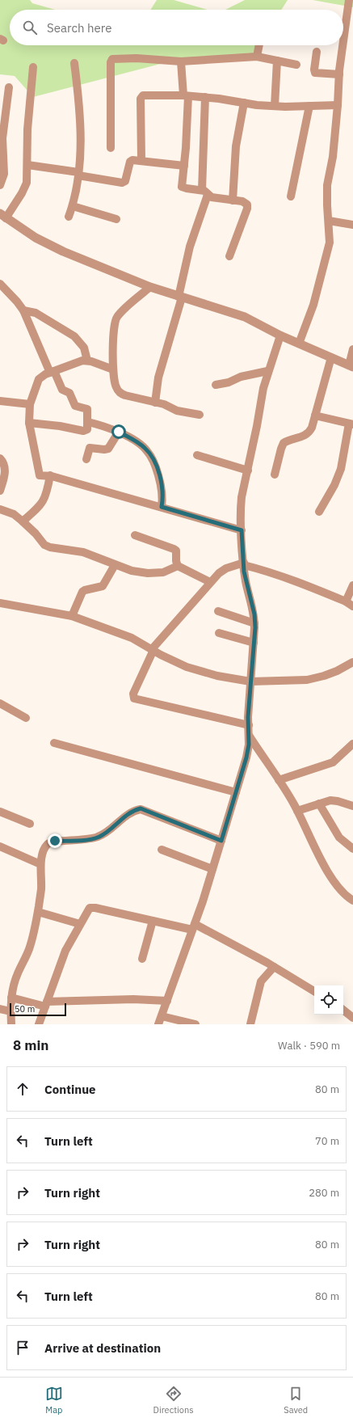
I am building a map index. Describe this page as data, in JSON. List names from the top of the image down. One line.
{"scale_bar":"50 m","page":{"search":"Search here","scale":"50 m","heading":["8 min","Walk · 590 m"],"list":[["Continue","80 m"],["Turn left","70 m"],["Turn right","280 m"],["Turn right","80 m"],["Turn left","80 m"],"Arrive at destination"],"nav":["Map","Directions","Saved"]}}
